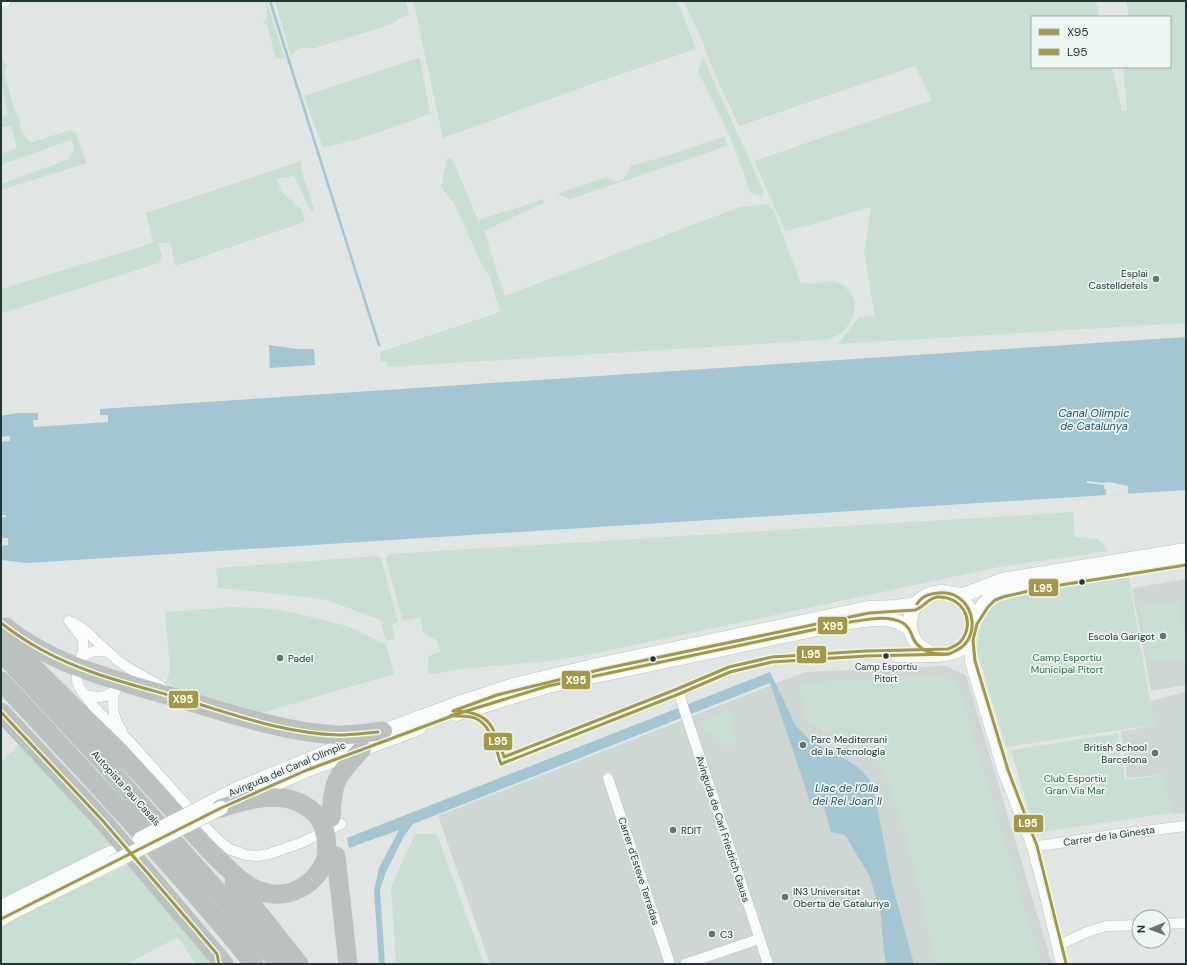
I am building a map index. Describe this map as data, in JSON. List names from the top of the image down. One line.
{"streets":{"highway":["Autopista Pau Casals"],"street":["Avinguda del Canal Olímpic","Avinguda de Carl Friedrich Gauss","Carrer de la Ginesta","Carrer d'Esteve Terradas"]},"water":["Canal Olimpic de Catalunya","Llac de l'Olla del Rei Joan II"],"parks":["Camp Esportiu Municipal Pitort","Club Esportiu Gran Via Mar"],"places":["Esplai Castelldefels","Escola Garigot","Camp Esportiu Pitort","Padel","Parc Mediterrani de la Tecnologia","British School Barcelona","RDIT","IN3 Universitat Oberta de Catalunya","C3"],"lines":["transit line L95","transit line X95"],"legend":["X95","L95"],"north":"left"}
